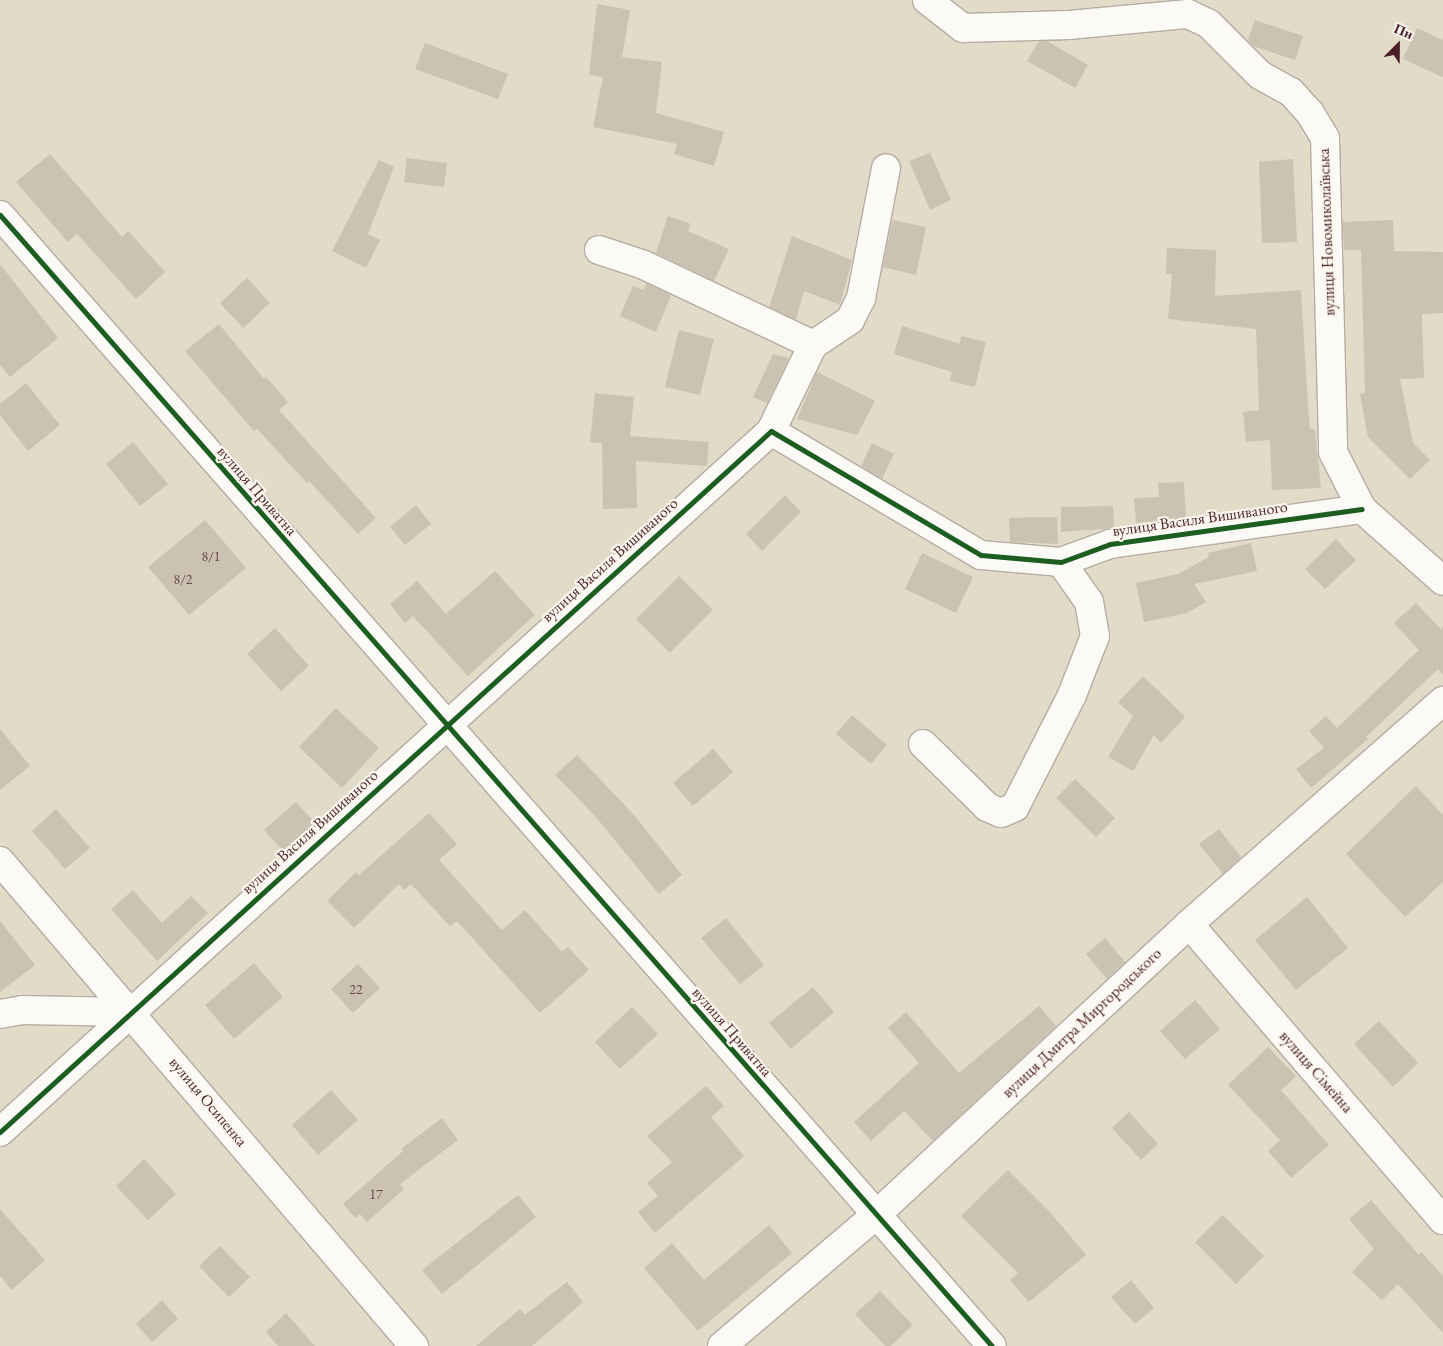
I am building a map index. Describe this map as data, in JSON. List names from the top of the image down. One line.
{"streets":{"street":["вулиця Новомиколаївська","вулиця Приватна","вулиця Василя Вишиваного","вулиця Дмитра Миргородського","вулиця Сімейна","вулиця Осипенка"]},"crossings":[["вулиця Новомиколаївська","вулиця Василя Вишиваного"],["вулиця Приватна","вулиця Василя Вишиваного"],["вулиця Приватна","вулиця Дмитра Миргородського"],["вулиця Василя Вишиваного","вулиця Осипенка"],["вулиця Дмитра Миргородського","вулиця Сімейна"]],"house_numbers":["8/1","8/2","22","17"],"north":"top right"}
